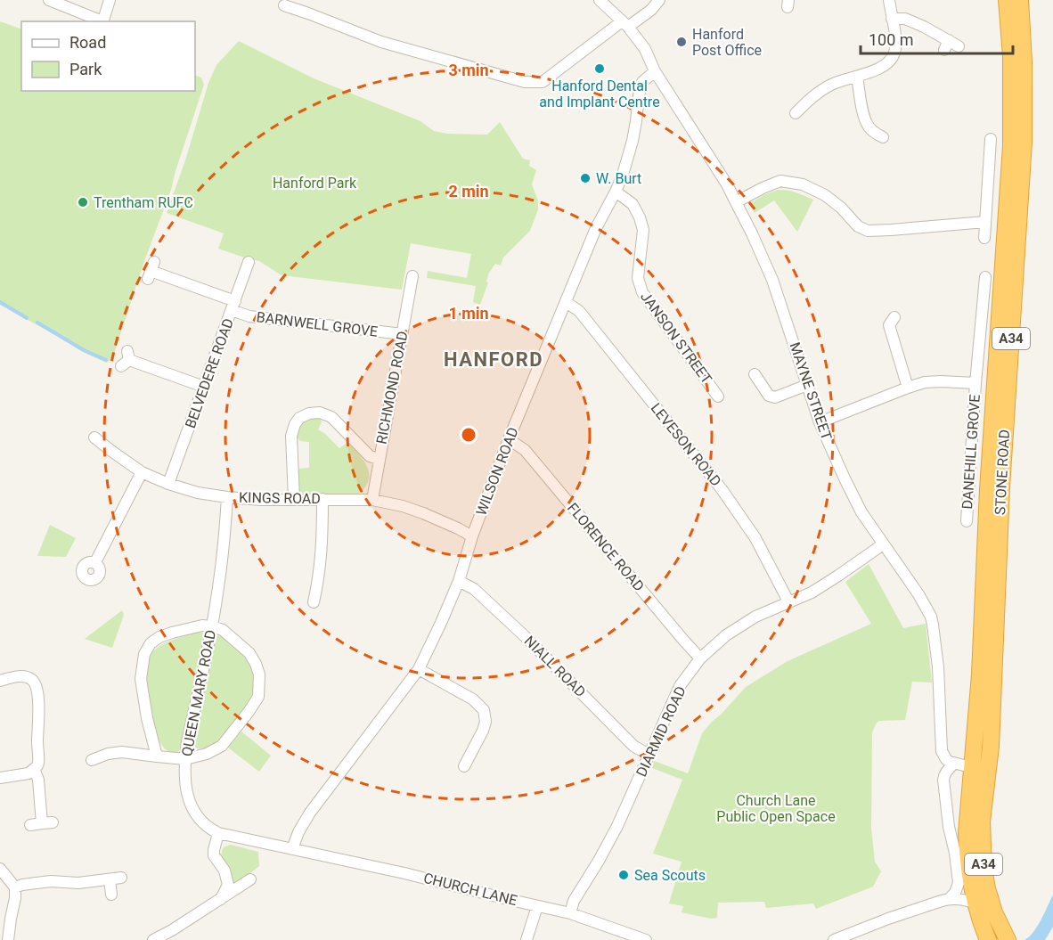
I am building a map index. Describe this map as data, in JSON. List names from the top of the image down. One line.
{"streets":{"highway":["A34","STONE ROAD"],"street":["BARNWELL GROVE","JANSON STREET","BELVEDERE ROAD","RICHMOND ROAD","MAYNE STREET","LEVESON ROAD","DANEHILL GROVE","WILSON ROAD","KINGS ROAD","FLORENCE ROAD","NIALL ROAD","QUEEN MARY ROAD","DIARMID ROAD","CHURCH LANE"]},"crossings":[["BARNWELL GROVE","BELVEDERE ROAD"],["BARNWELL GROVE","RICHMOND ROAD"],["JANSON STREET","WILSON ROAD"],["BELVEDERE ROAD","KINGS ROAD"],["RICHMOND ROAD","KINGS ROAD"],["MAYNE STREET","DANEHILL GROVE"],["MAYNE STREET","WILSON ROAD"],["MAYNE STREET","DIARMID ROAD"],["LEVESON ROAD","WILSON ROAD"],["LEVESON ROAD","DIARMID ROAD"],["WILSON ROAD","KINGS ROAD"],["WILSON ROAD","FLORENCE ROAD"],["WILSON ROAD","NIALL ROAD"],["WILSON ROAD","QUEEN MARY ROAD"],["WILSON ROAD","CHURCH LANE"],["KINGS ROAD","QUEEN MARY ROAD"],["FLORENCE ROAD","DIARMID ROAD"],["NIALL ROAD","DIARMID ROAD"],["QUEEN MARY ROAD","CHURCH LANE"],["DIARMID ROAD","CHURCH LANE"]],"districts":["HANFORD"],"parks":["Hanford Park","Church Lane Public Open Space"],"places":["Hanford Post Office","Hanford Dental and Implant Centre","W. Burt","Trentham RUFC","Sea Scouts"],"legend":["Road","Park"],"scale_bar":"100 m","rings":["3 min","2 min","1 min"]}
